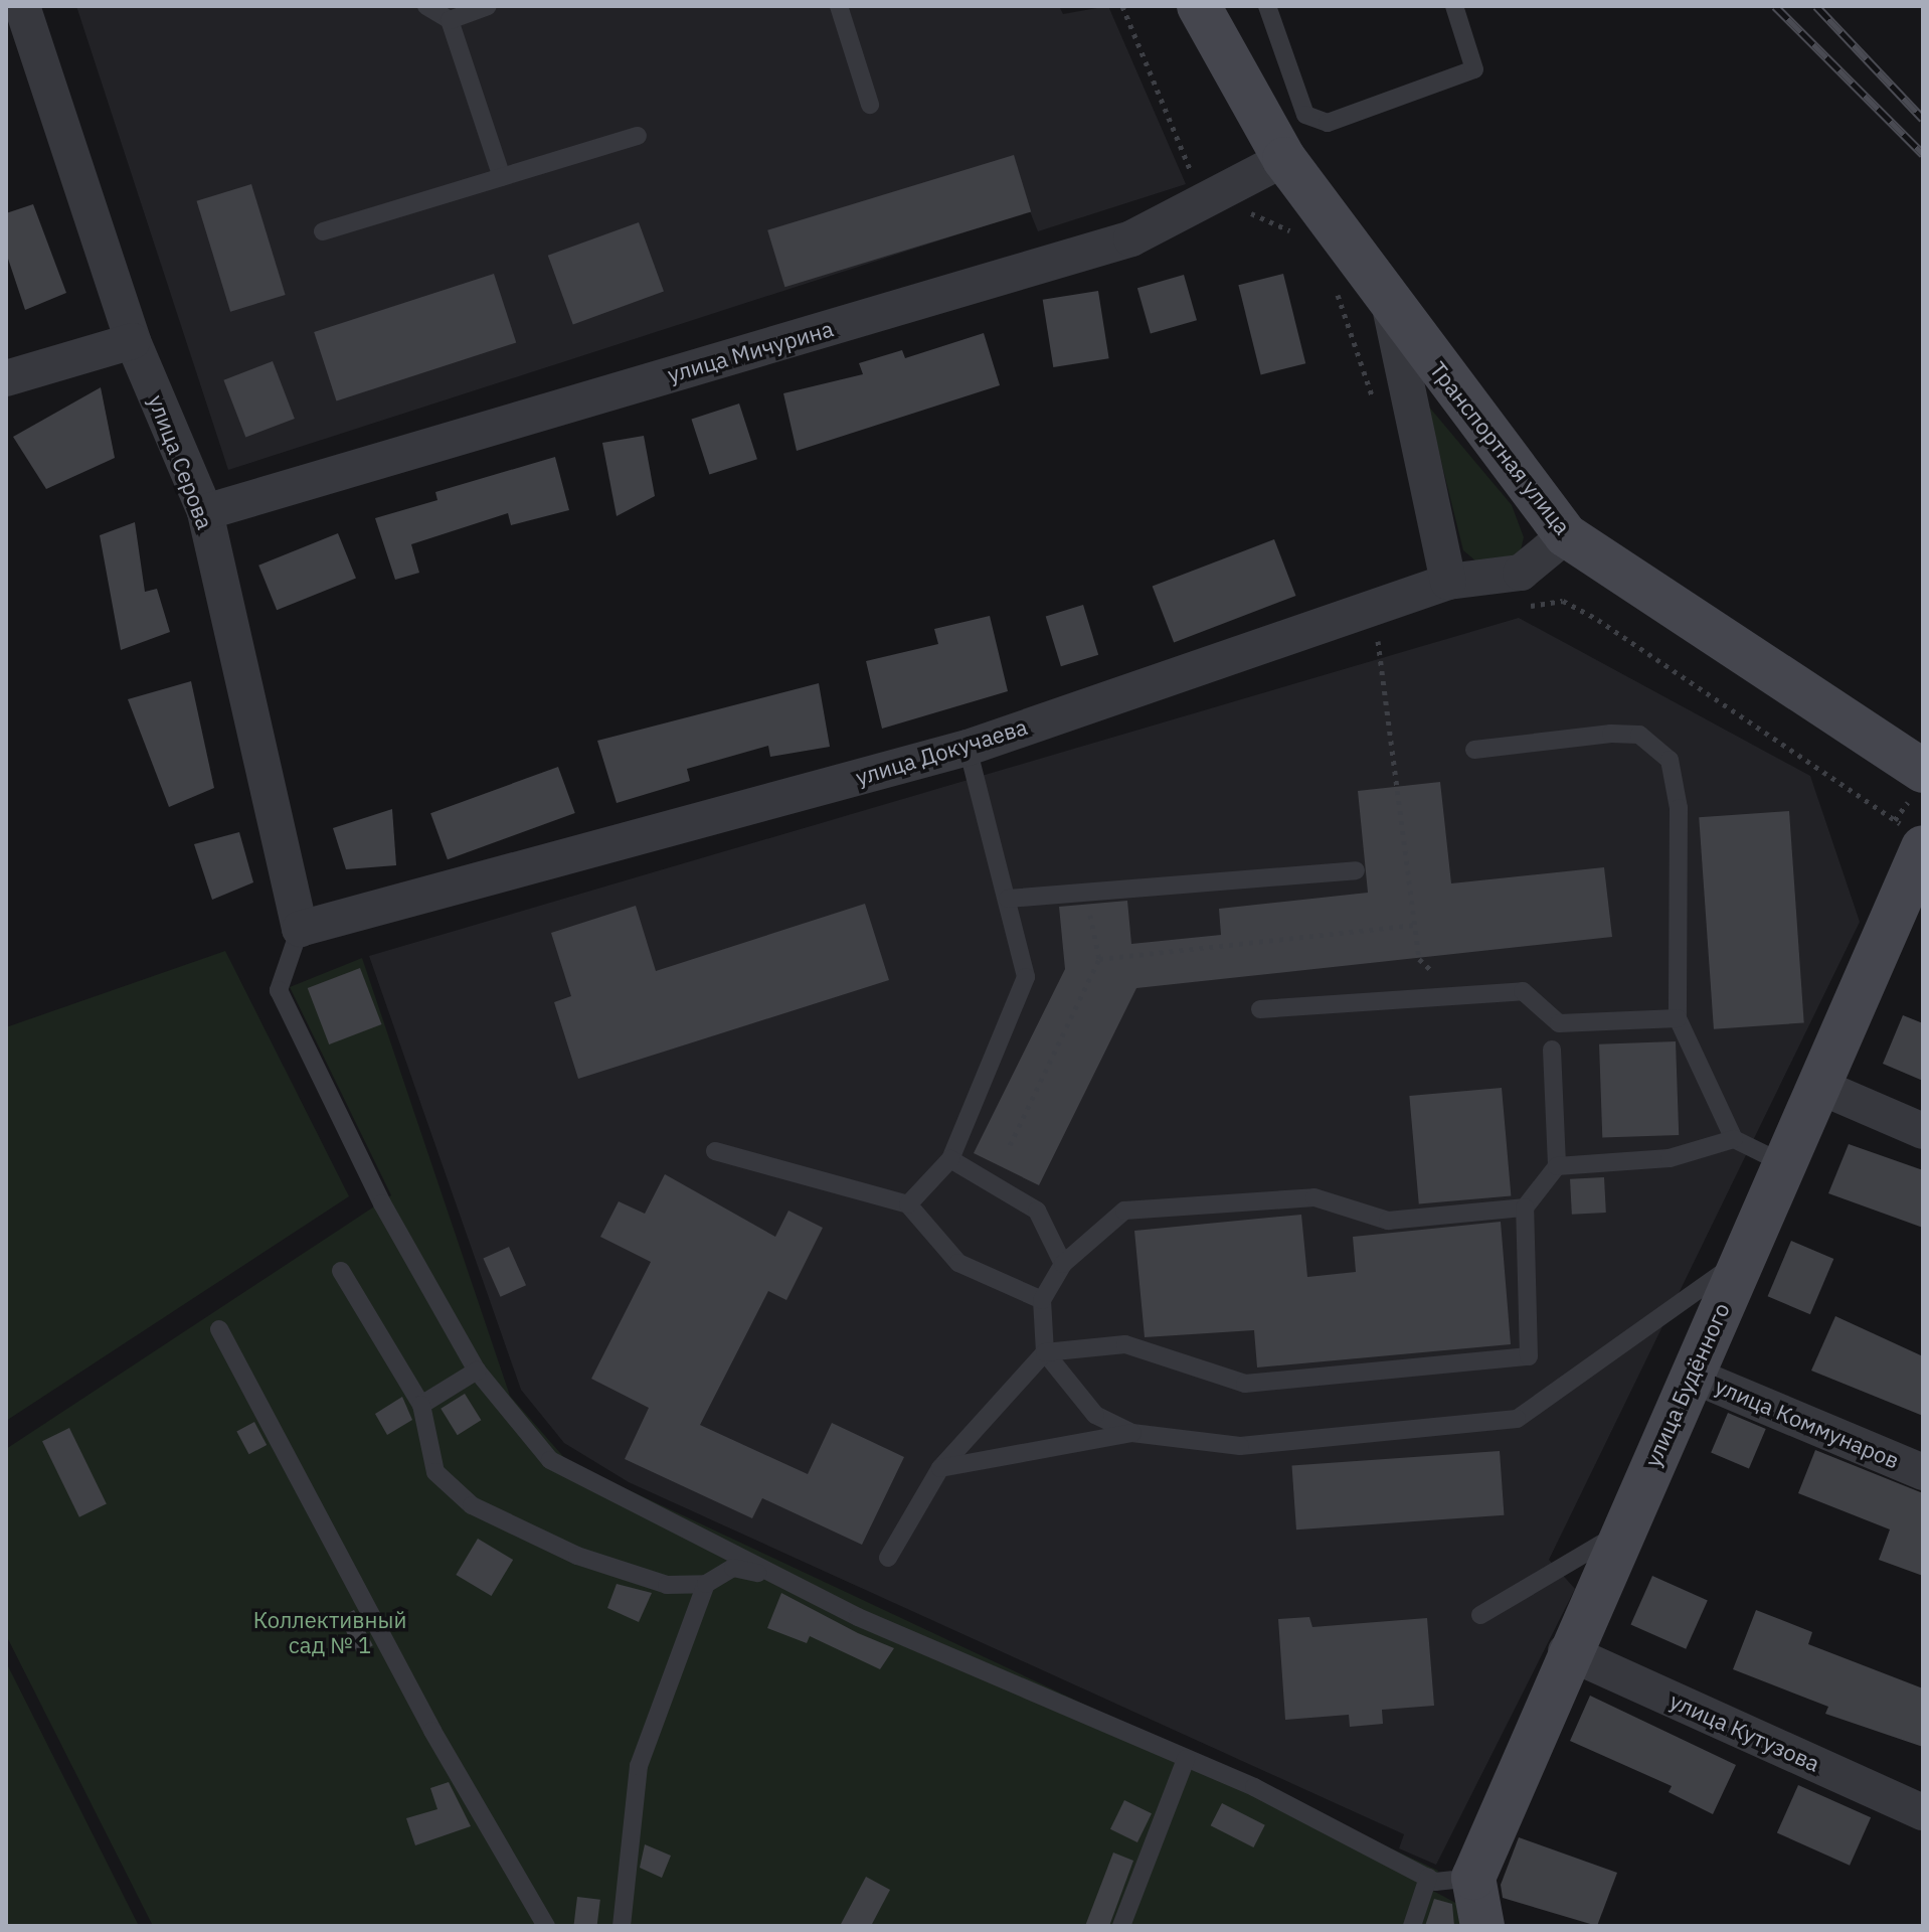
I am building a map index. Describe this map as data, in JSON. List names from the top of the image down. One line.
{"streets":{"street":["улица Мичурина","Транспортная улица","улица Серова","улица Докучаева","улица Будённого","улица Коммунаров","улица Кутузова"]},"crossings":[["улица Мичурина","Транспортная улица"],["улица Мичурина","улица Серова"],["Транспортная улица","улица Докучаева"],["улица Серова","улица Докучаева"],["улица Будённого","улица Коммунаров"],["улица Будённого","улица Кутузова"]],"parks":["Коллективный сад № 1"]}
